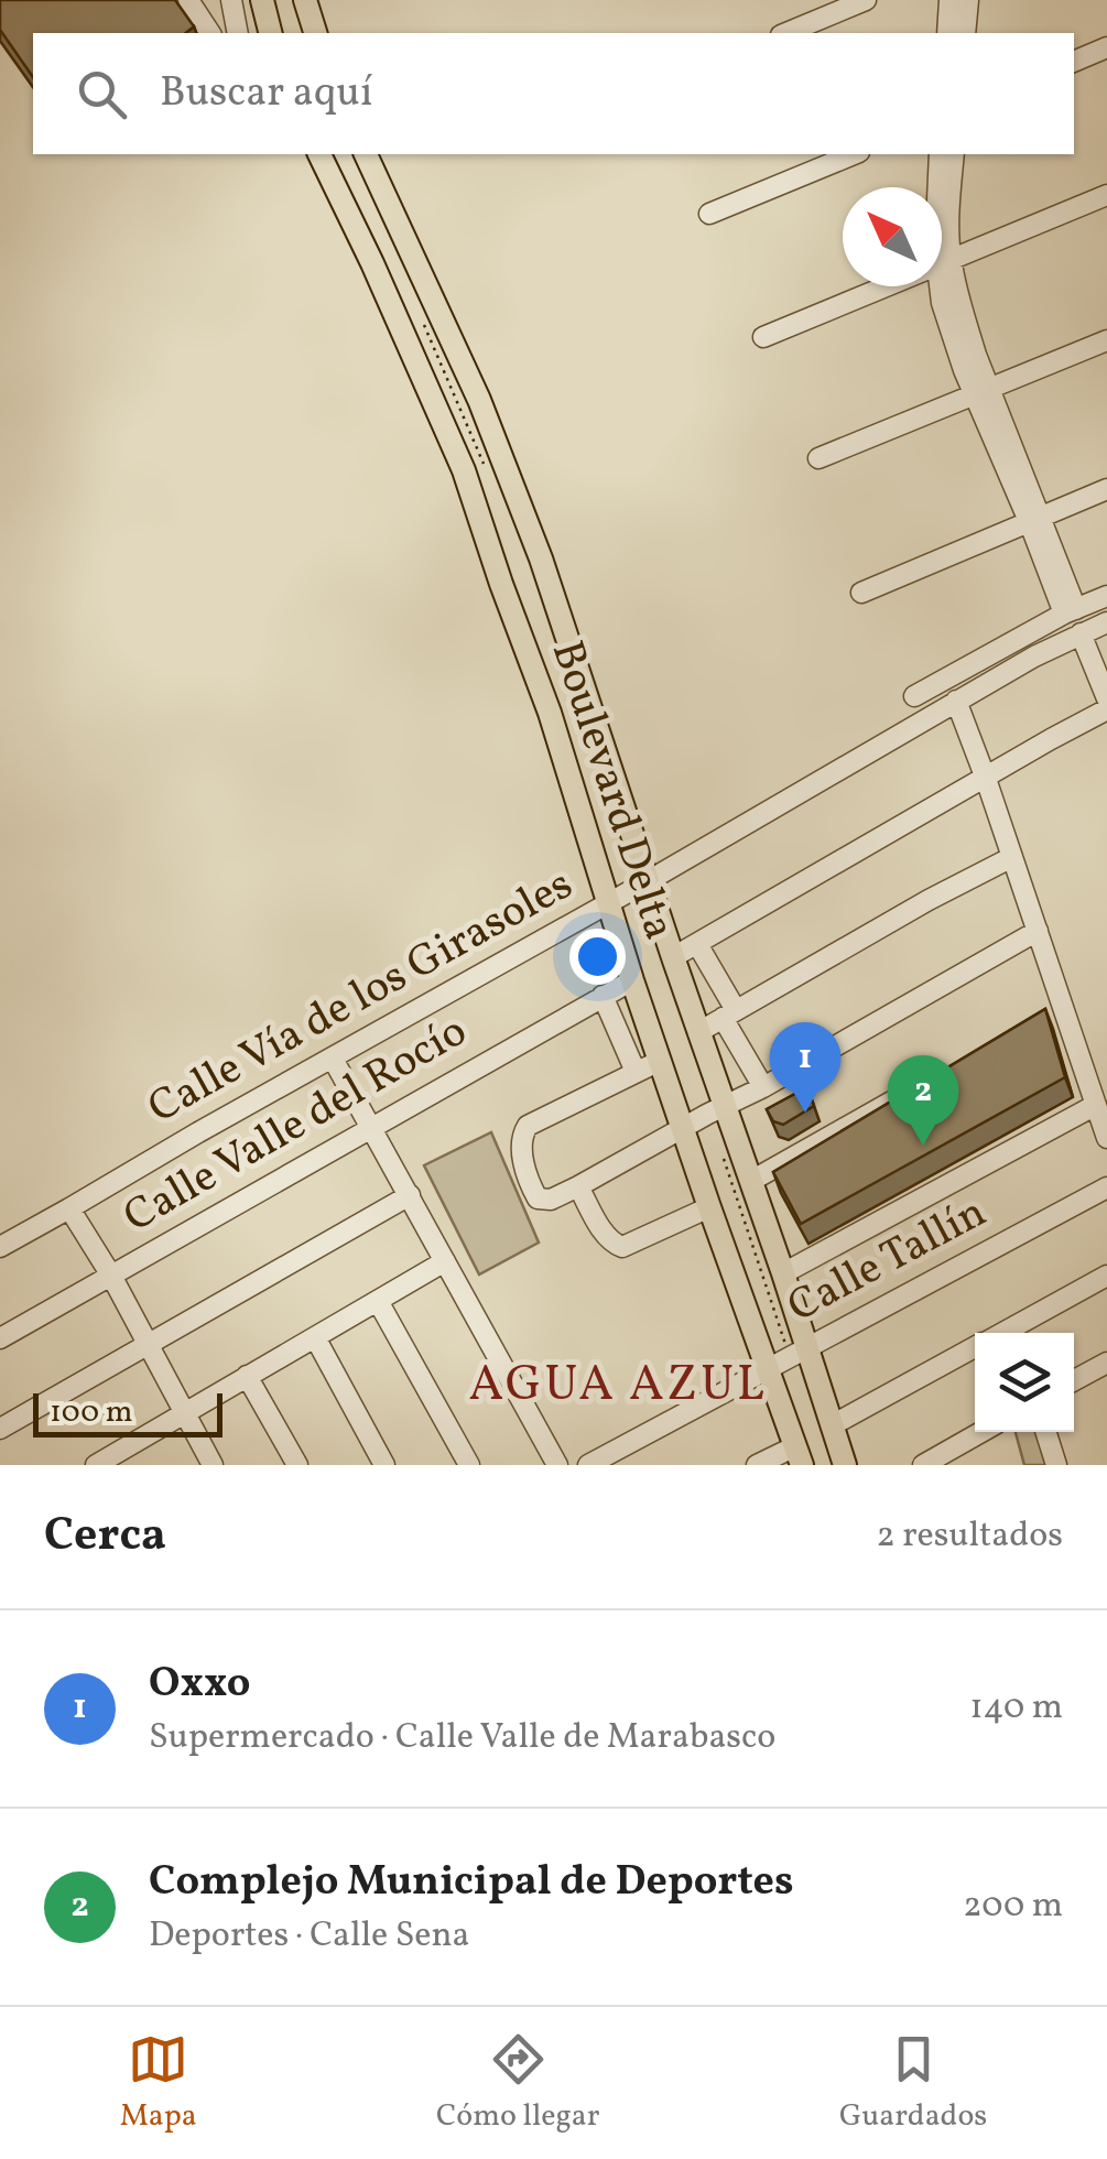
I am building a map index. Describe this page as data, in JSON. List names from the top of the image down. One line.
{"streets":{"main road":["Boulevard Delta"],"street":["Calle Vía de los Girasoles","Calle Valle del Rocío","Calle Tallín"]},"crossings":[["Boulevard Delta","Calle Vía de los Girasoles"],["Boulevard Delta","Calle Valle del Rocío"],["Boulevard Delta","Calle Tallín"]],"districts":["AGUA AZUL"],"scale_bar":"100 m","north":"top left","page":{"search":"Buscar aquí","pins":["1","2"],"scale":"100 m","heading":["Cerca","2 resultados"],"list":[{"mark":"1","name":"Oxxo","note":"Supermercado · Calle Valle de Marabasco","value":"140 m"},{"mark":"2","name":"Complejo Municipal de Deportes","note":"Deportes · Calle Sena","value":"200 m"}],"nav":["Mapa","Cómo llegar","Guardados"]}}
